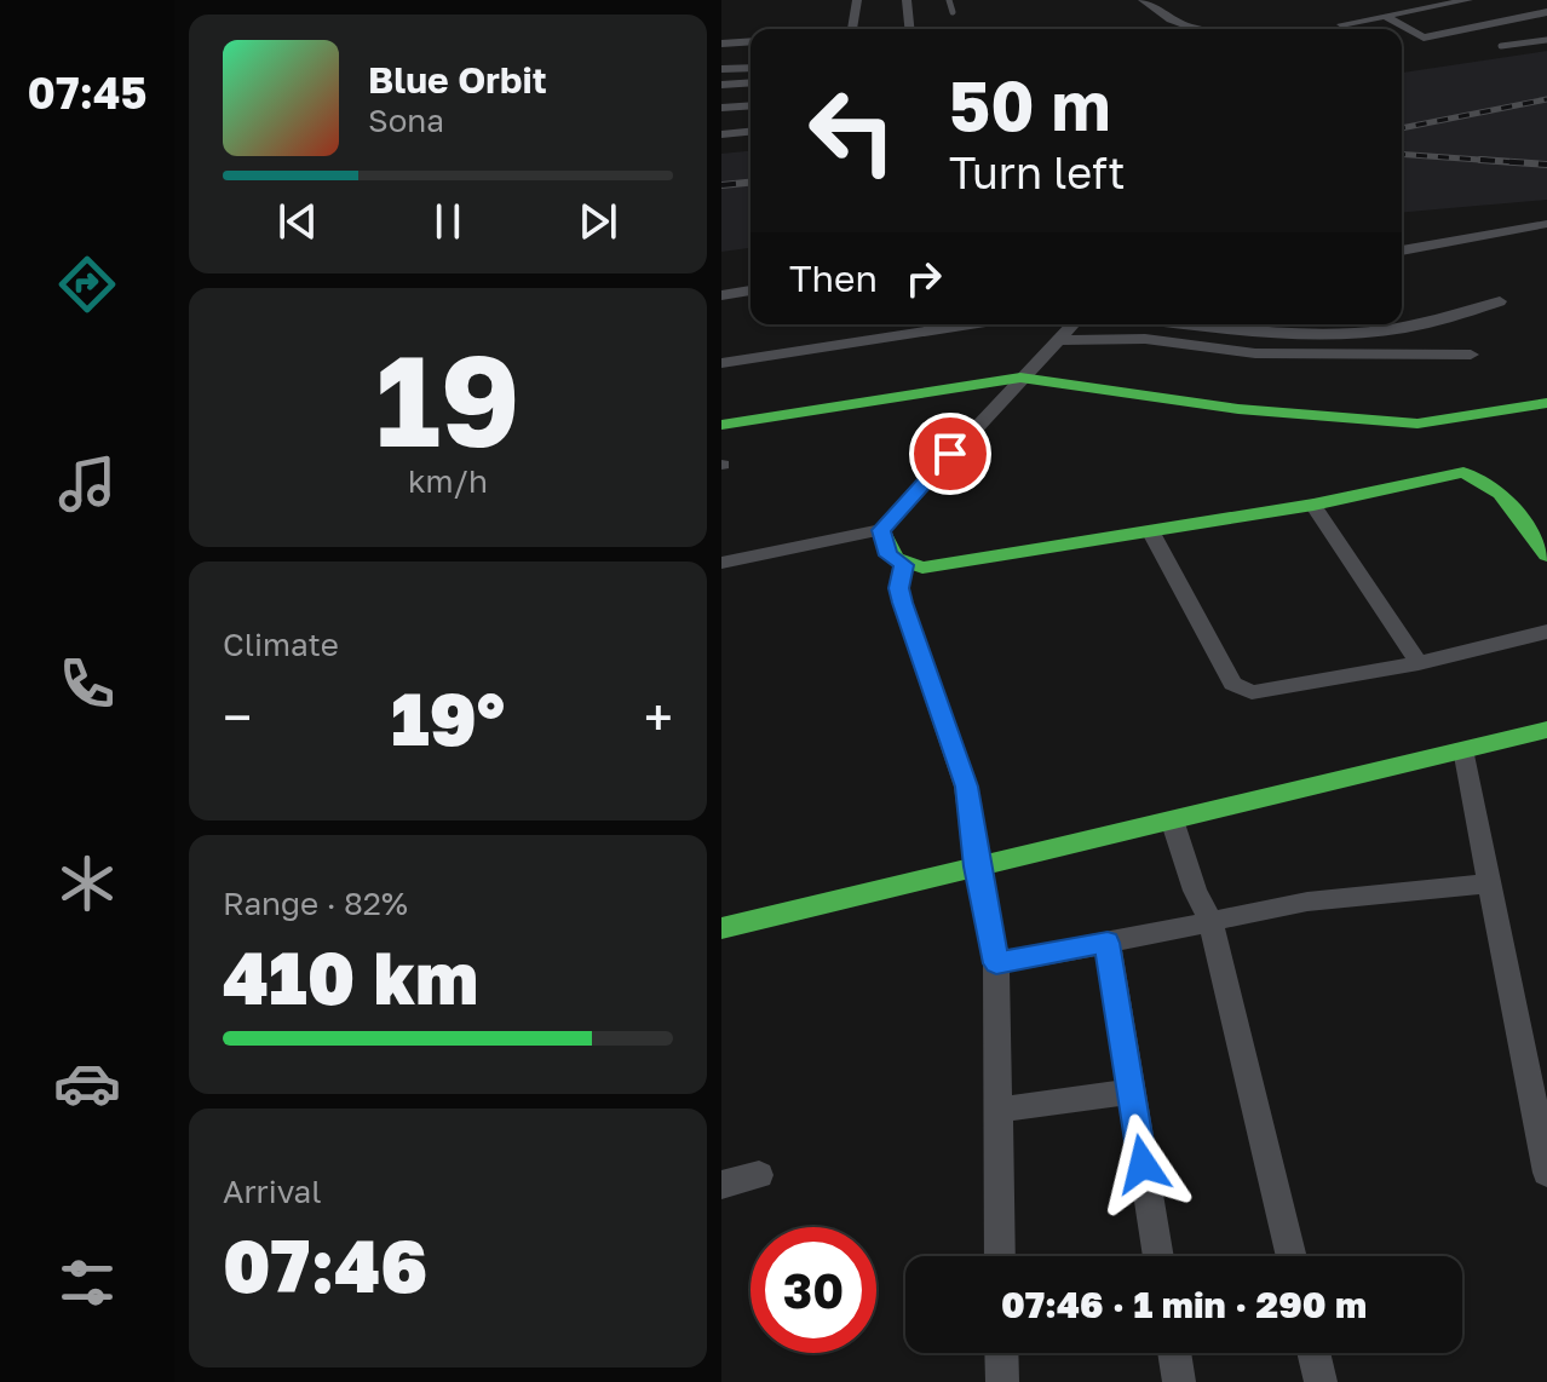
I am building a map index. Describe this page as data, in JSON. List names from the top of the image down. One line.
{"page":{"tabs":"07:45","turn":["50 m","Turn left"],"song":["Blue Orbit","Sona"],"then":"Then","tile":[["19","km/h"],"Climate",["Range · 82%","410 km"],["Arrival","07:46"]],"heat":["−","19°","+"],"limit":"30","trip":"07:46 · 1 min · 290 m"}}
